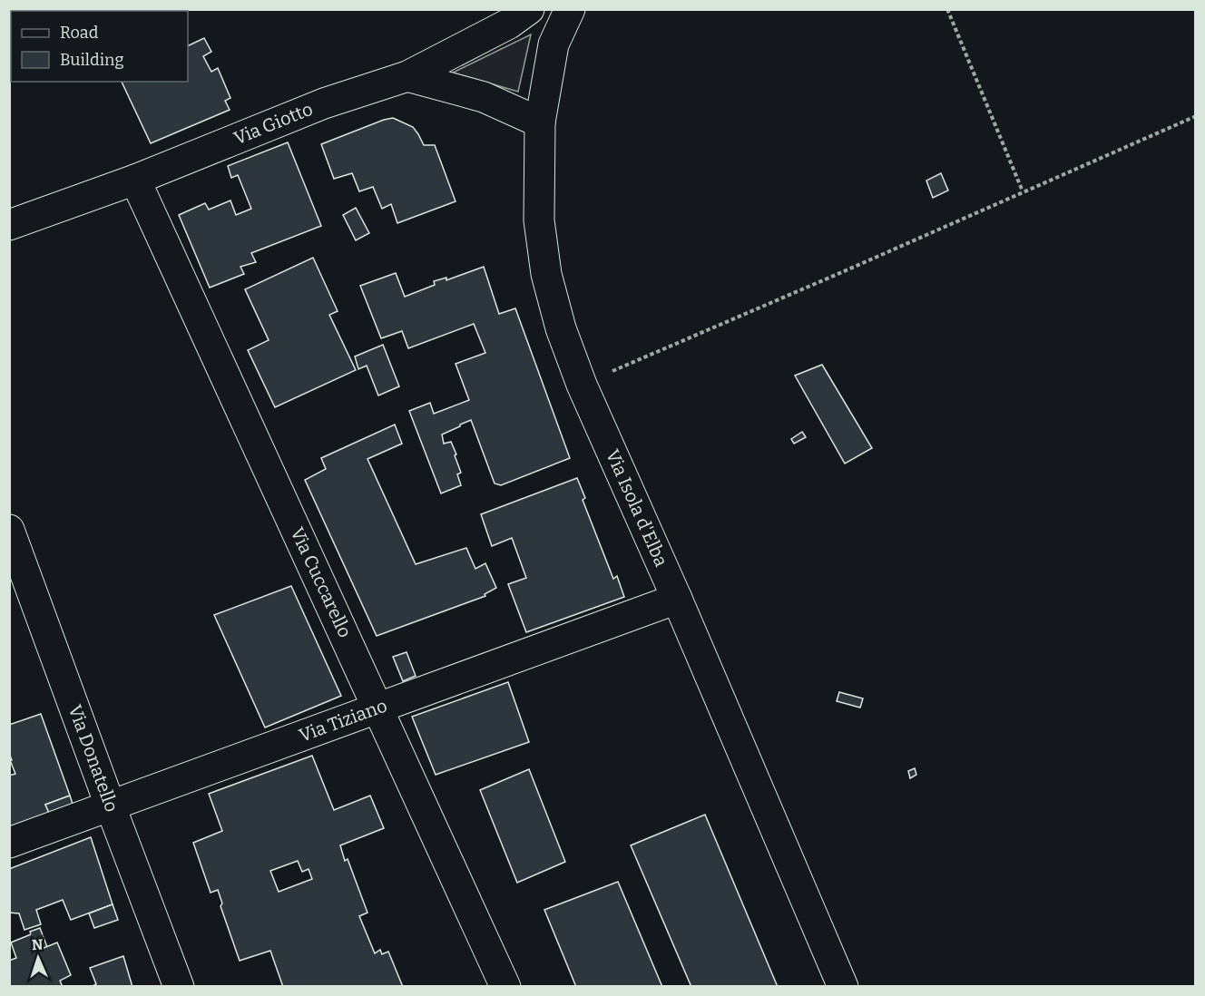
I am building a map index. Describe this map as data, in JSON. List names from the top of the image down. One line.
{"streets":{"street":["Via Giotto","Via Isola d'Elba","Via Cuccarello","Via Tiziano","Via Donatello"]},"crossings":[["Via Giotto","Via Cuccarello"],["Via Isola d'Elba","Via Tiziano"],["Via Cuccarello","Via Tiziano"],["Via Tiziano","Via Donatello"]],"legend":["Road","Building"],"north":"top"}
